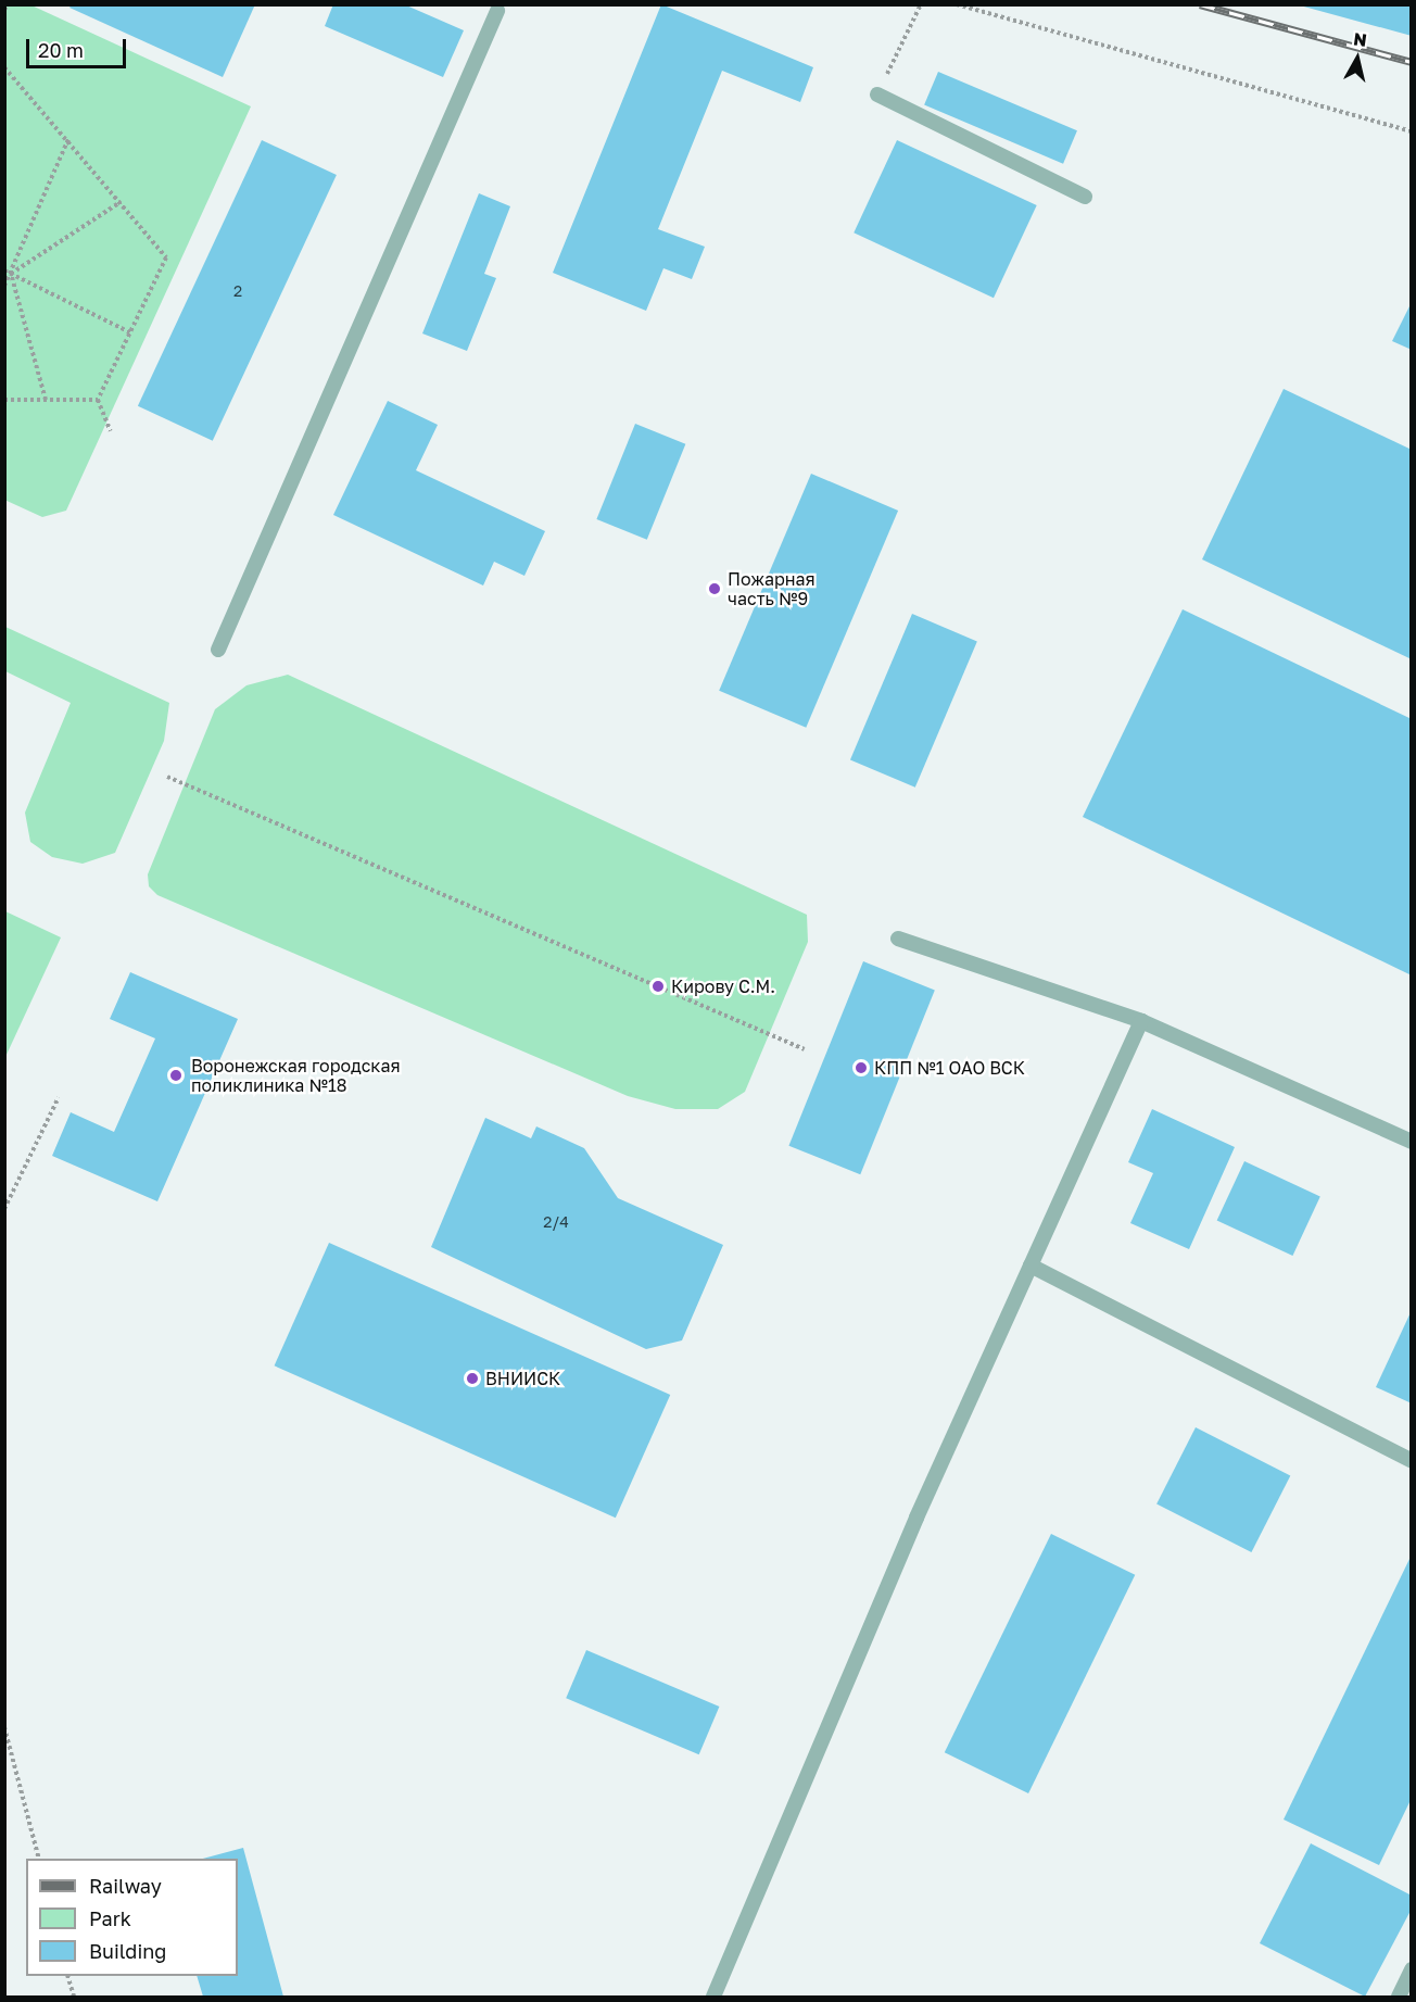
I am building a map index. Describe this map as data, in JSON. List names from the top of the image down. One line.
{"places":["Пожарная часть №9","Кирову С.М.","КПП №1 ОАО ВСК","Воронежская городская поликлиника №18","ВНИИСК"],"house_numbers":["2","2/4"],"legend":["Railway","Park","Building"],"scale_bar":"20 m","north":"top"}
